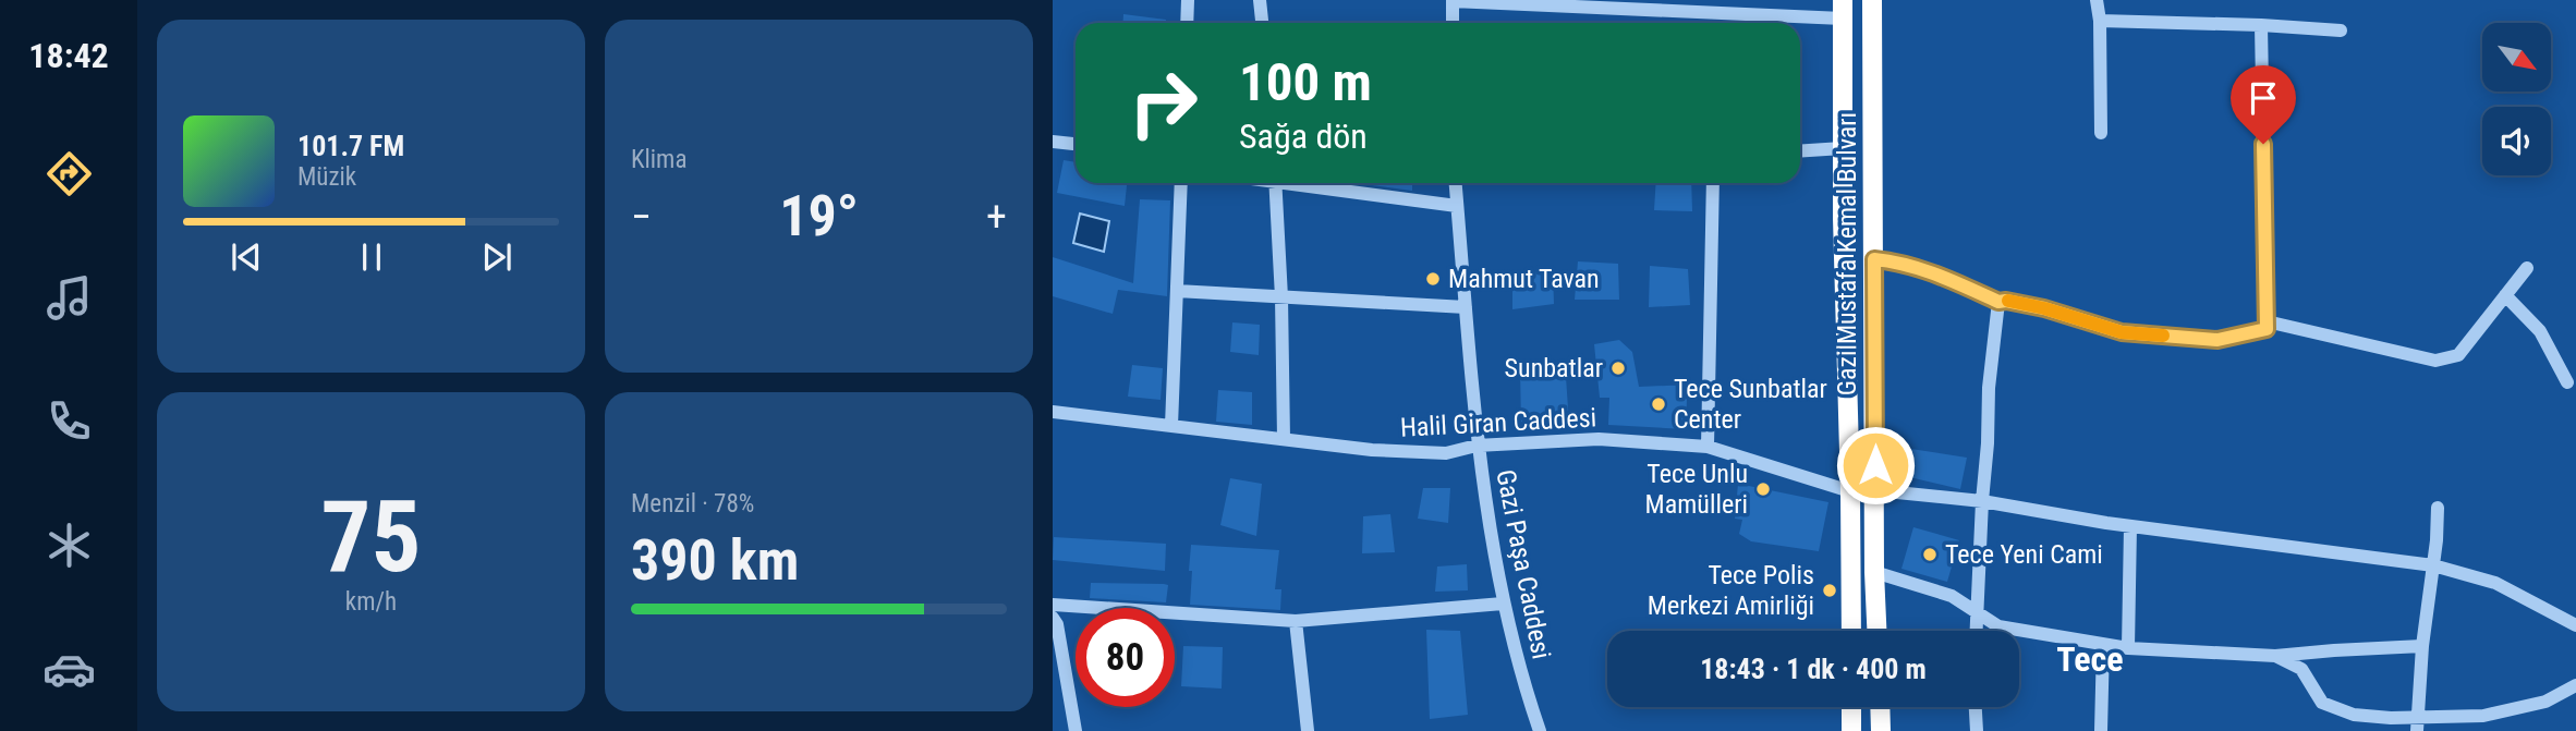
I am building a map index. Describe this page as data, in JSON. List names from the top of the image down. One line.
{"streets":{"highway":["Gazi Mustafa Kemal Bulvarı"],"street":["Halil Giran Caddesi","Gazi Paşa Caddesi"]},"crossings":[["Gazi Mustafa Kemal Bulvarı","Halil Giran Caddesi"],["Halil Giran Caddesi","Gazi Paşa Caddesi"]],"districts":["Tece"],"places":["Mahmut Tavan","Sunbatlar","Tece Sunbatlar Center","Tece Unlu Mamülleri","Tece Yeni Cami","Tece Polis Merkezi Amirliği"],"north":"bottom right","page":{"tabs":"18:42","tile":["Klima",["75","km/h"],["Menzil · 78%","390 km"]],"turn":["100 m","Sağa dön"],"song":["101.7 FM","Müzik"],"heat":["−","19°","+"],"limit":"80","trip":"18:43 · 1 dk · 400 m"}}
